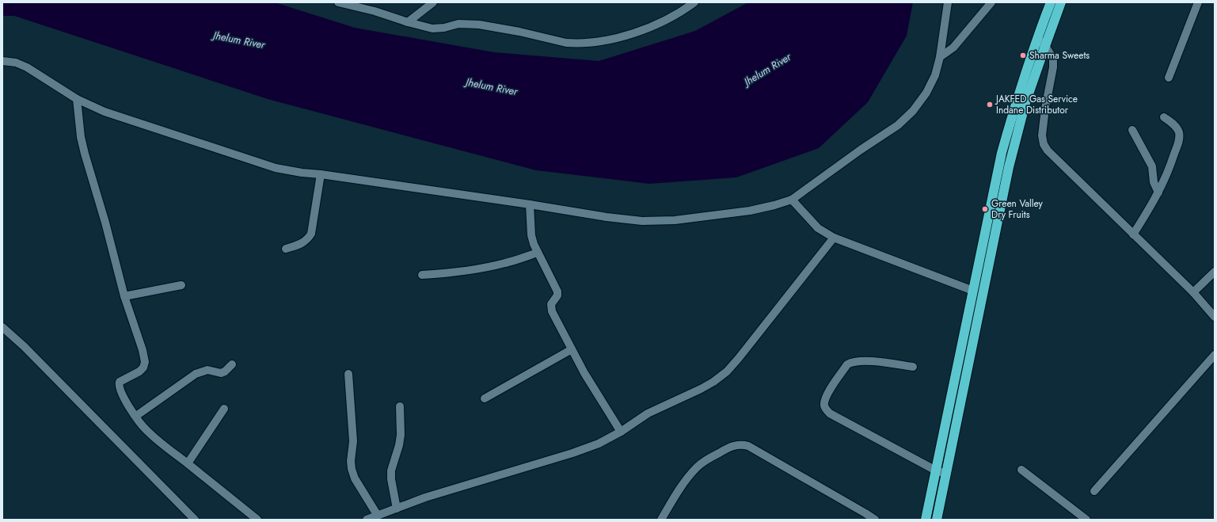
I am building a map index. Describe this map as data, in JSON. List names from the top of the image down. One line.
{"water":["Jhelum River"],"places":["Sharma Sweets","JAKFED Gas Service Indane Distributor","Green Valley Dry Fruits"]}
